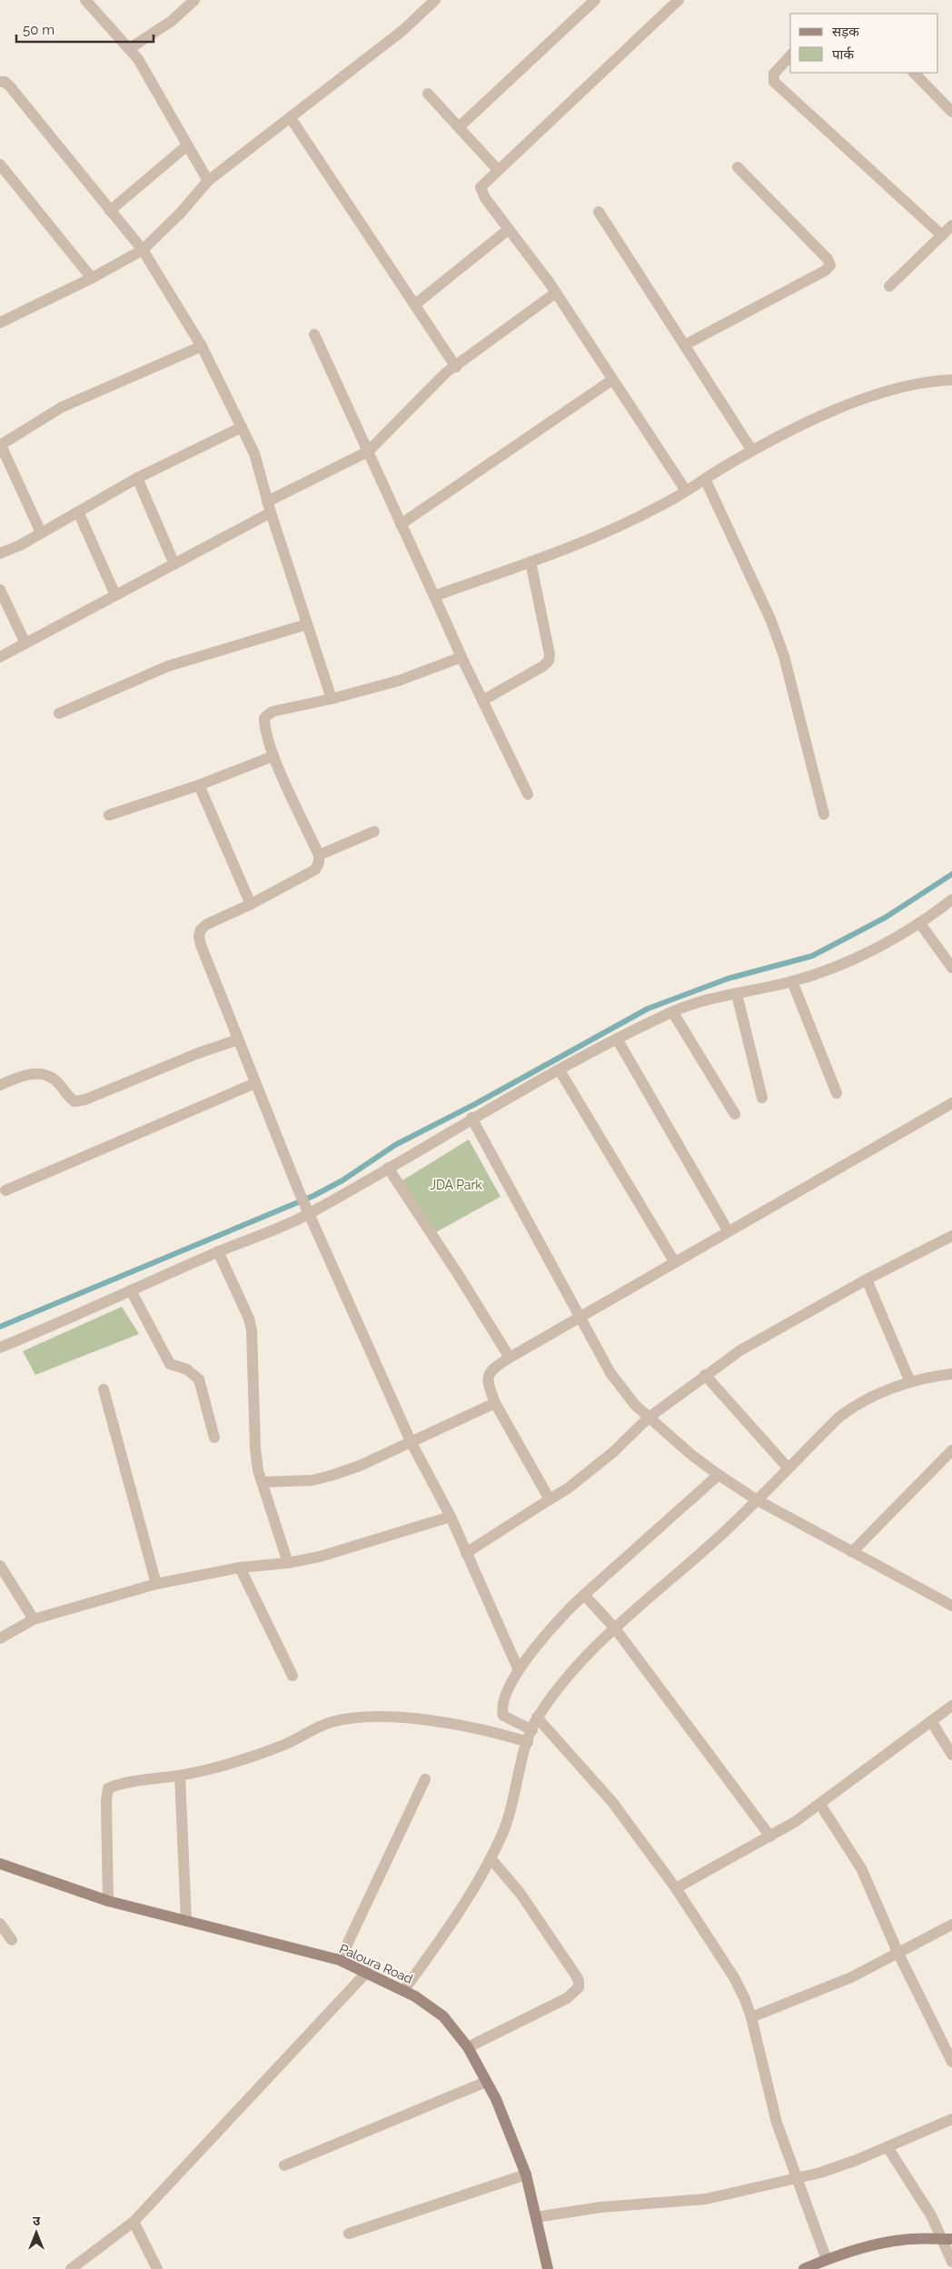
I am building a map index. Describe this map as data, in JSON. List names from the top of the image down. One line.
{"streets":{"main road":["Paloura Road"]},"parks":["JDA Park"],"legend":["सड़क","पार्क"],"scale_bar":"50 m","north":"top"}
